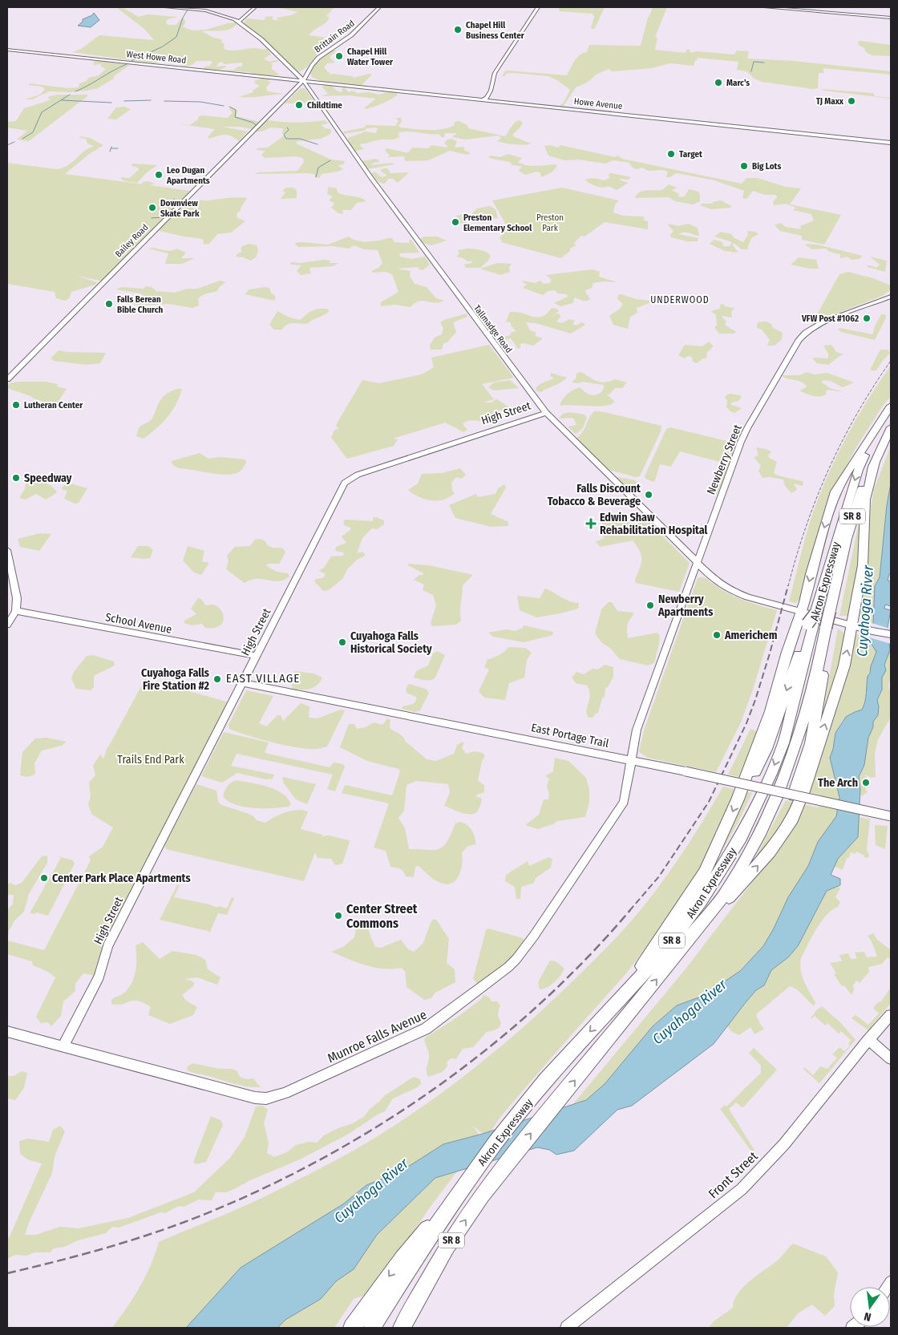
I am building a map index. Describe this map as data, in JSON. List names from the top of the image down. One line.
{"streets":{"highway":["SR 8","Akron Expressway"],"street":["Brittain Road","West Howe Road","Howe Avenue","Bailey Road","Tallmadge Road","High Street","Newberry Street","School Avenue","East Portage Trail","Munroe Falls Avenue","Front Street"]},"crossings":[["Brittain Road","West Howe Road"],["Brittain Road","Howe Avenue"],["Brittain Road","Bailey Road"],["Brittain Road","Tallmadge Road"],["West Howe Road","Howe Avenue"],["West Howe Road","Bailey Road"],["West Howe Road","Tallmadge Road"],["Howe Avenue","Bailey Road"],["Howe Avenue","Tallmadge Road"],["Bailey Road","Tallmadge Road"],["Tallmadge Road","High Street"],["Tallmadge Road","Newberry Street"],["High Street","School Avenue"],["High Street","East Portage Trail"],["High Street","Munroe Falls Avenue"],["Newberry Street","East Portage Trail"],["Newberry Street","Munroe Falls Avenue"],["East Portage Trail","Munroe Falls Avenue"]],"districts":["UNDERWOOD","EAST VILLAGE"],"water":["Cuyahoga River"],"parks":["Preston Park","Trails End Park"],"places":{"other":["Chapel Hill Business Center","Chapel Hill Water Tower","Marc's","TJ Maxx","Childtime","Target","Big Lots","Leo Dugan Apartments","Downview Skate Park","Preston Elementary School","Falls Berean Bible Church","VFW Post #1062","Lutheran Center","Speedway","Falls Discount Tobacco & Beverage","Newberry Apartments","Americhem","Cuyahoga Falls Historical Society","Cuyahoga Falls Fire Station #2","The Arch","Center Park Place Apartments","Center Street Commons"],"health":["Edwin Shaw Rehabilitation Hospital"]},"north":"bottom"}
